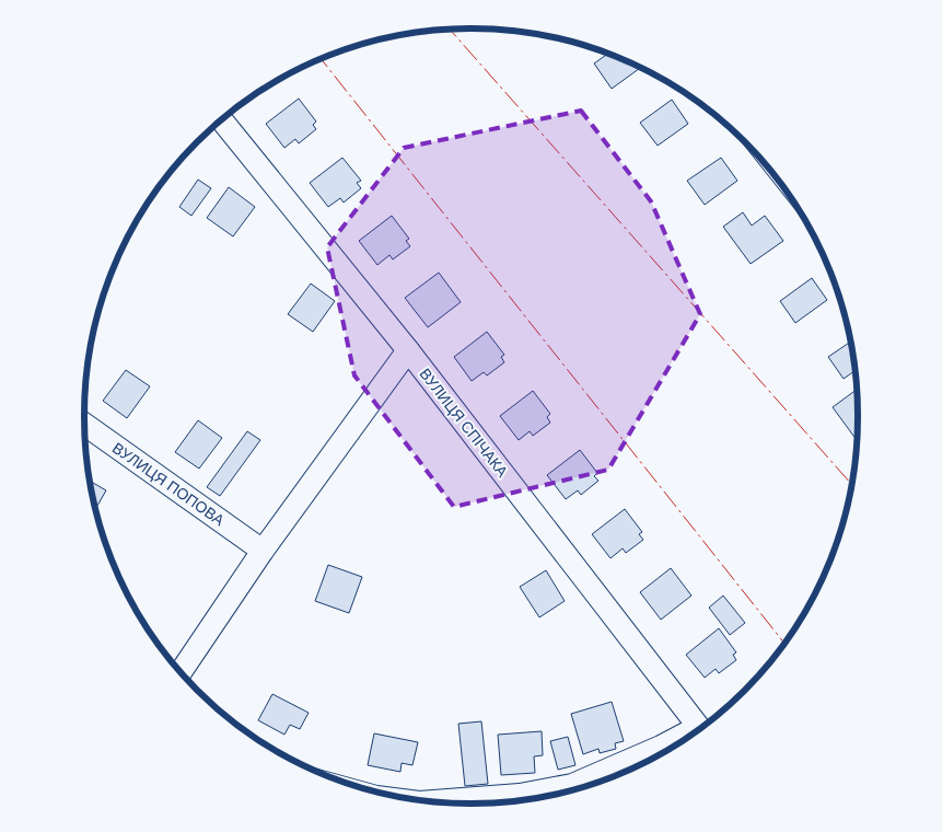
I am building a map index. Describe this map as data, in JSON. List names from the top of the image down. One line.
{"streets":{"street":["ВУЛИЦЯ СПІЧАКА","ВУЛИЦЯ ПОПОВА"]}}
